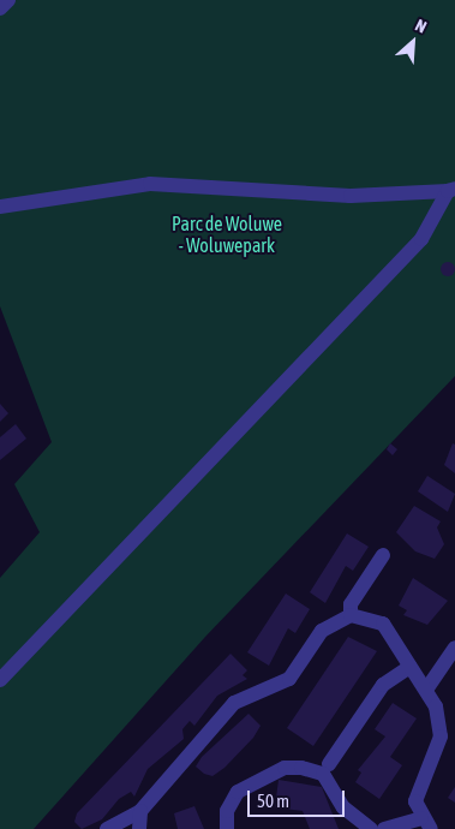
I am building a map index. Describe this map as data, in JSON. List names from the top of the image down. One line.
{"parks":["Parc de Woluwe - Woluwepark"],"scale_bar":"50 m","north":"top right"}
